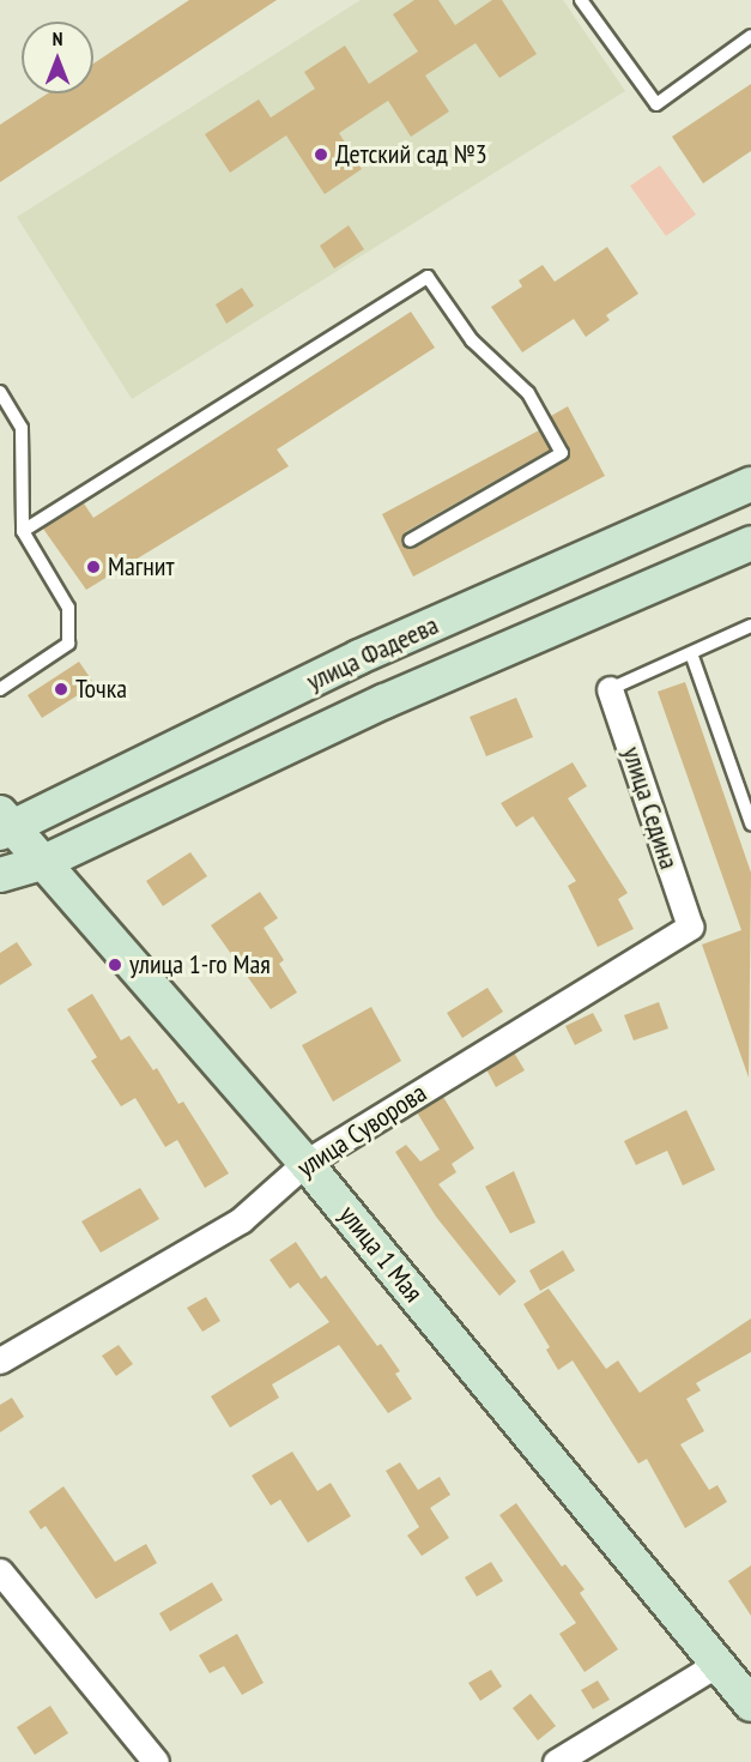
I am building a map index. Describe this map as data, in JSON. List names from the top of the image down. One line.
{"streets":{"main road":["улица Фадеева","улица 1 Мая"],"street":["улица Седина","улица Суворова"]},"crossings":[["улица Фадеева","улица 1 Мая"],["улица Седина","улица Суворова"],["улица Суворова","улица 1 Мая"]],"places":["Детский сад №3","Магнит","Точка","улица 1-го Мая"],"north":"top"}
